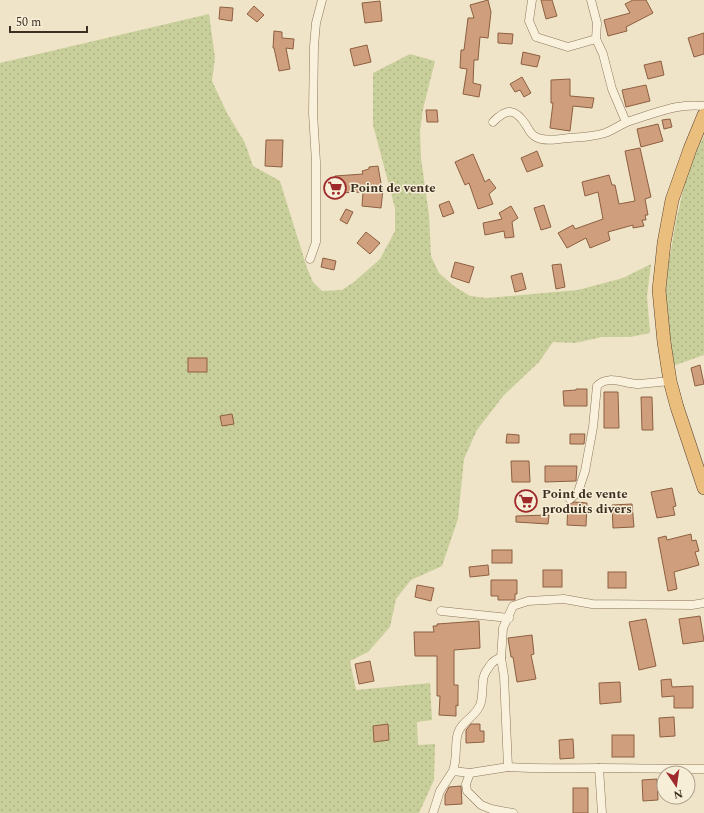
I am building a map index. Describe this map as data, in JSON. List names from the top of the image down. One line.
{"places":{"supermarket":["Point de vente","Point de vente produits divers"]},"scale_bar":"50 m","north":"bottom"}
